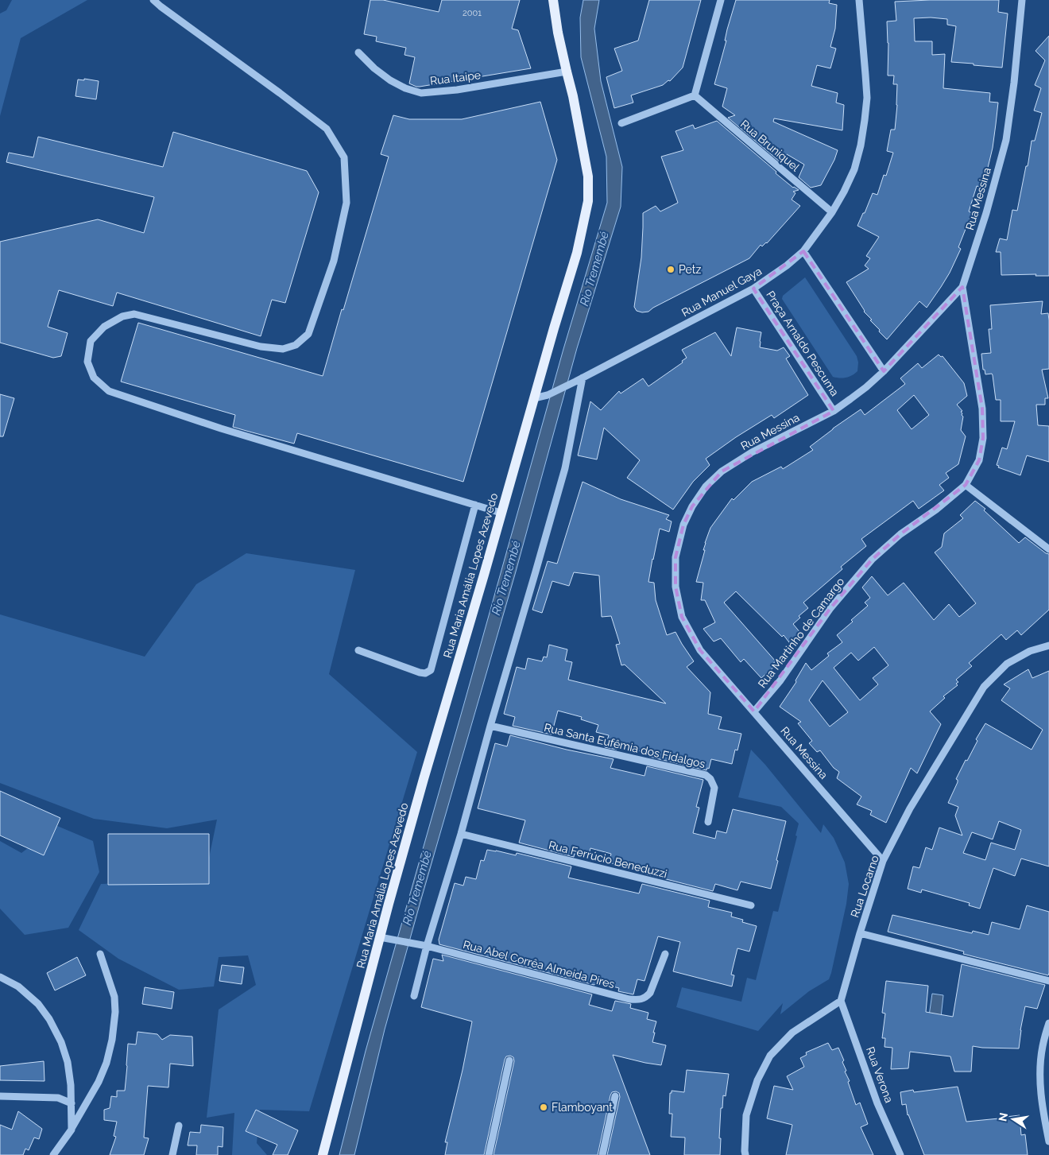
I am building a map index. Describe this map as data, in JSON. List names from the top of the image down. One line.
{"streets":{"main road":["Rua Maria Amália Lopes Azevedo"],"street":["Rua Itaipe","Rua Bruniquel","Rua Messina","Rua Manuel Gaya","Praça Arnaldo Pescuma","Rua Martinho de Camargo","Rua Santa Eufêmia dos Fidalgos","Rua Ferrúcio Beneduzzi","Rua Locarno","Rua Abel Corrêa Almeida Pires","Rua Verona"]},"crossings":[["Rua Itaipe","Rua Maria Amália Lopes Azevedo"],["Rua Bruniquel","Rua Manuel Gaya"],["Rua Messina","Praça Arnaldo Pescuma"],["Rua Messina","Rua Martinho de Camargo"],["Rua Messina","Rua Locarno"],["Rua Manuel Gaya","Praça Arnaldo Pescuma"],["Rua Manuel Gaya","Rua Maria Amália Lopes Azevedo"],["Rua Maria Amália Lopes Azevedo","Rua Abel Corrêa Almeida Pires"],["Rua Locarno","Rua Verona"]],"water":["Rio Tremembé"],"places":["Petz","Flamboyant"],"house_numbers":["2001"],"north":"left"}
